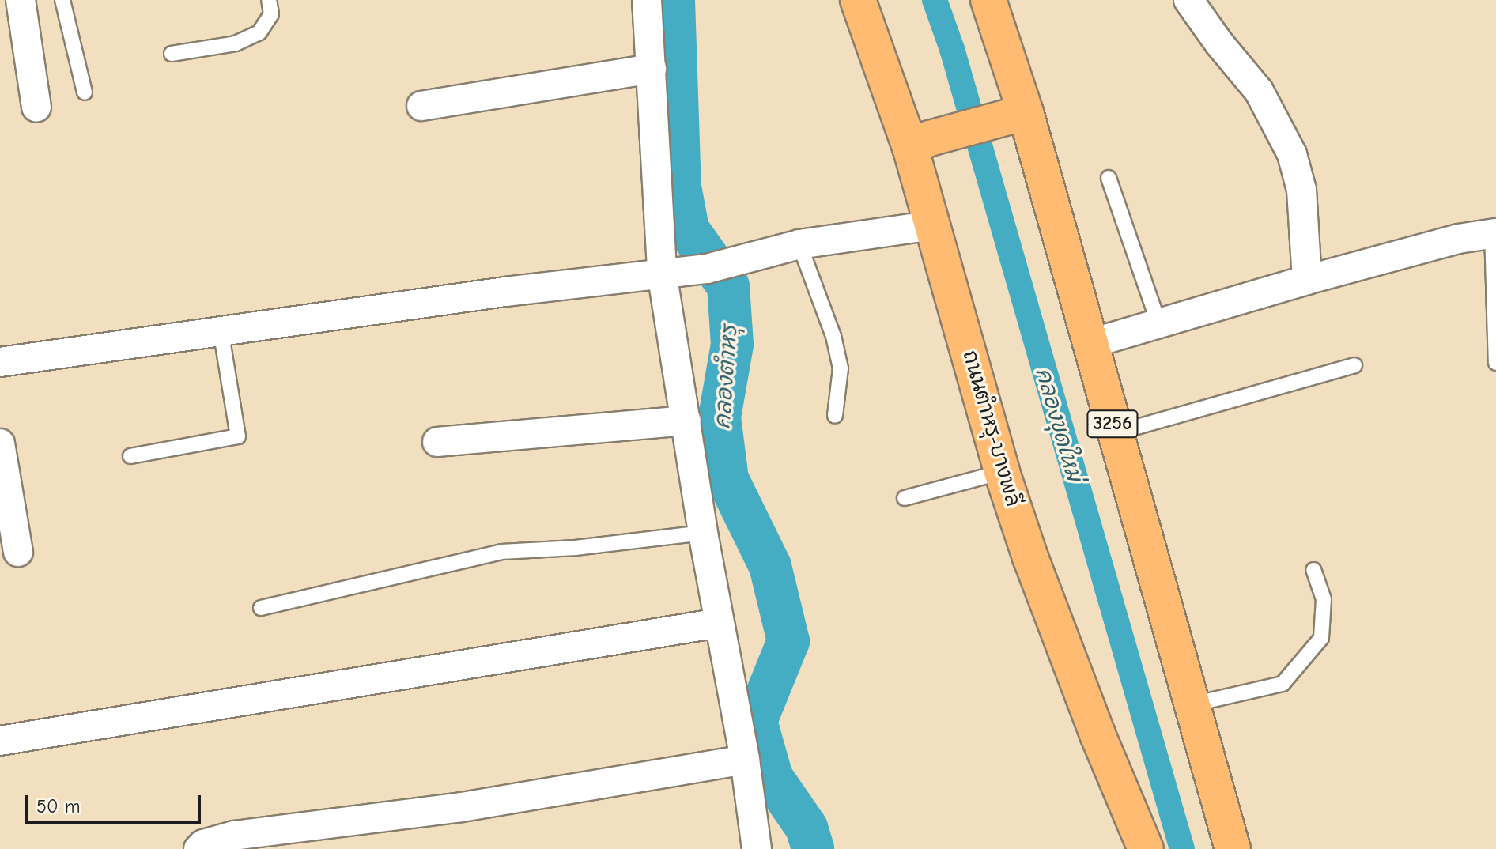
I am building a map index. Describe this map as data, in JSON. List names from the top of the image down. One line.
{"streets":{"main road":["3256","ถนนตำหรุ-บางพลี"]},"water":["คลองตำหรุ","คลองขุดใหม่"],"scale_bar":"50 m"}
